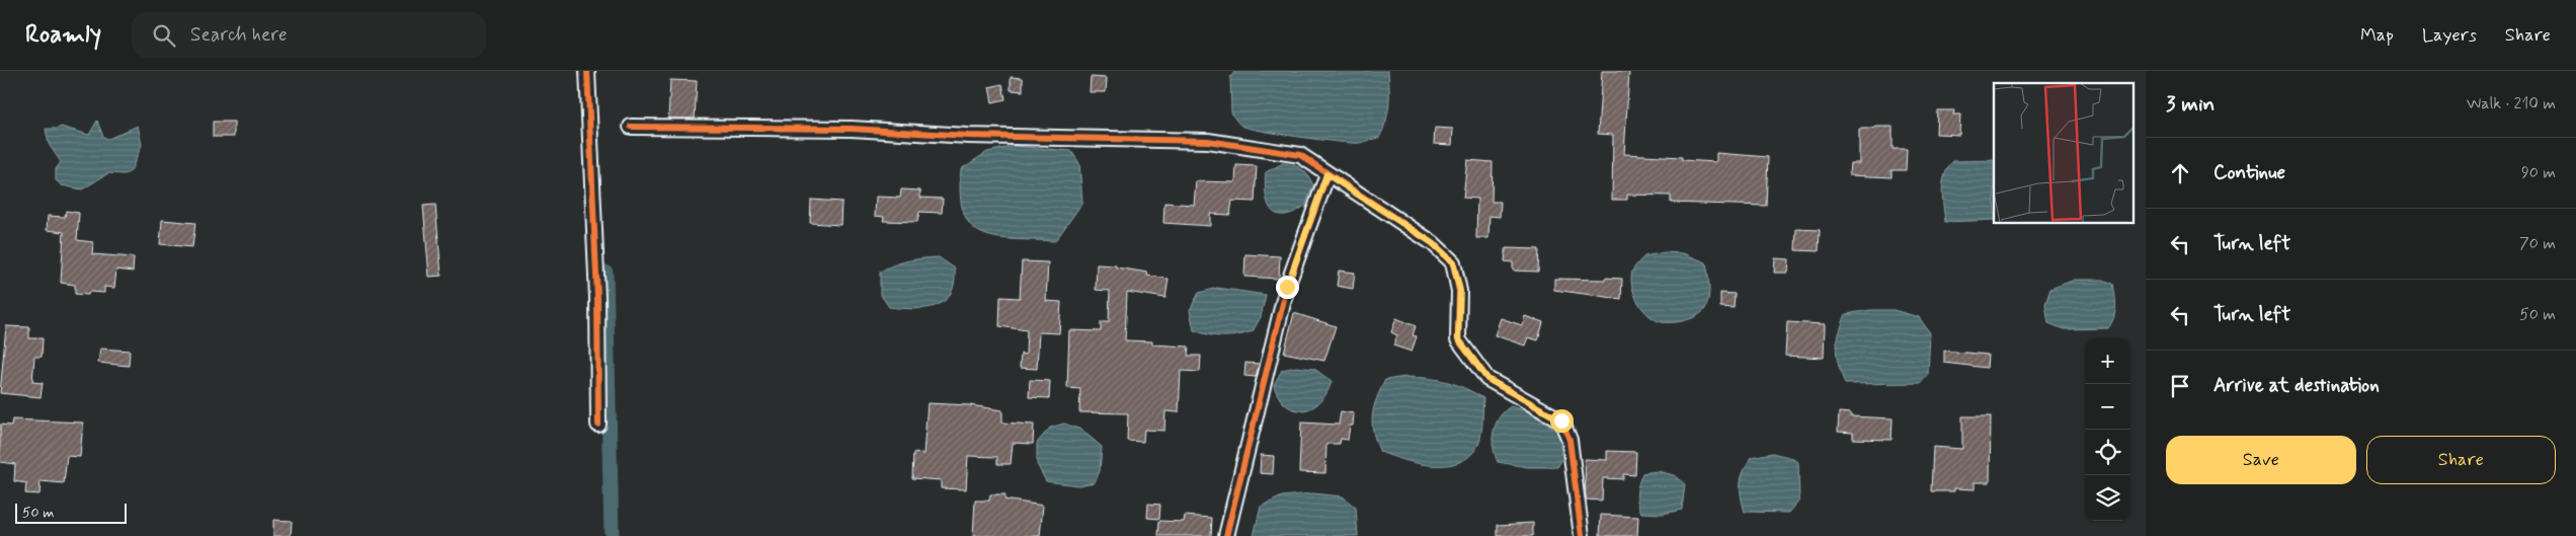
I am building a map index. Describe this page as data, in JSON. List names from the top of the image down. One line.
{"scale_bar":"50 m","page":{"header":"Roamly","search":"Search here","nav":["Map","Layers","Share"],"heading":["3 min","Walk · 210 m"],"list":[["Continue","90 m"],["Turn left","70 m"],["Turn left","50 m"],"Arrive at destination"],"map_buttons":["+","−"],"buttons":["Save","Share"],"scale":"50 m"}}
